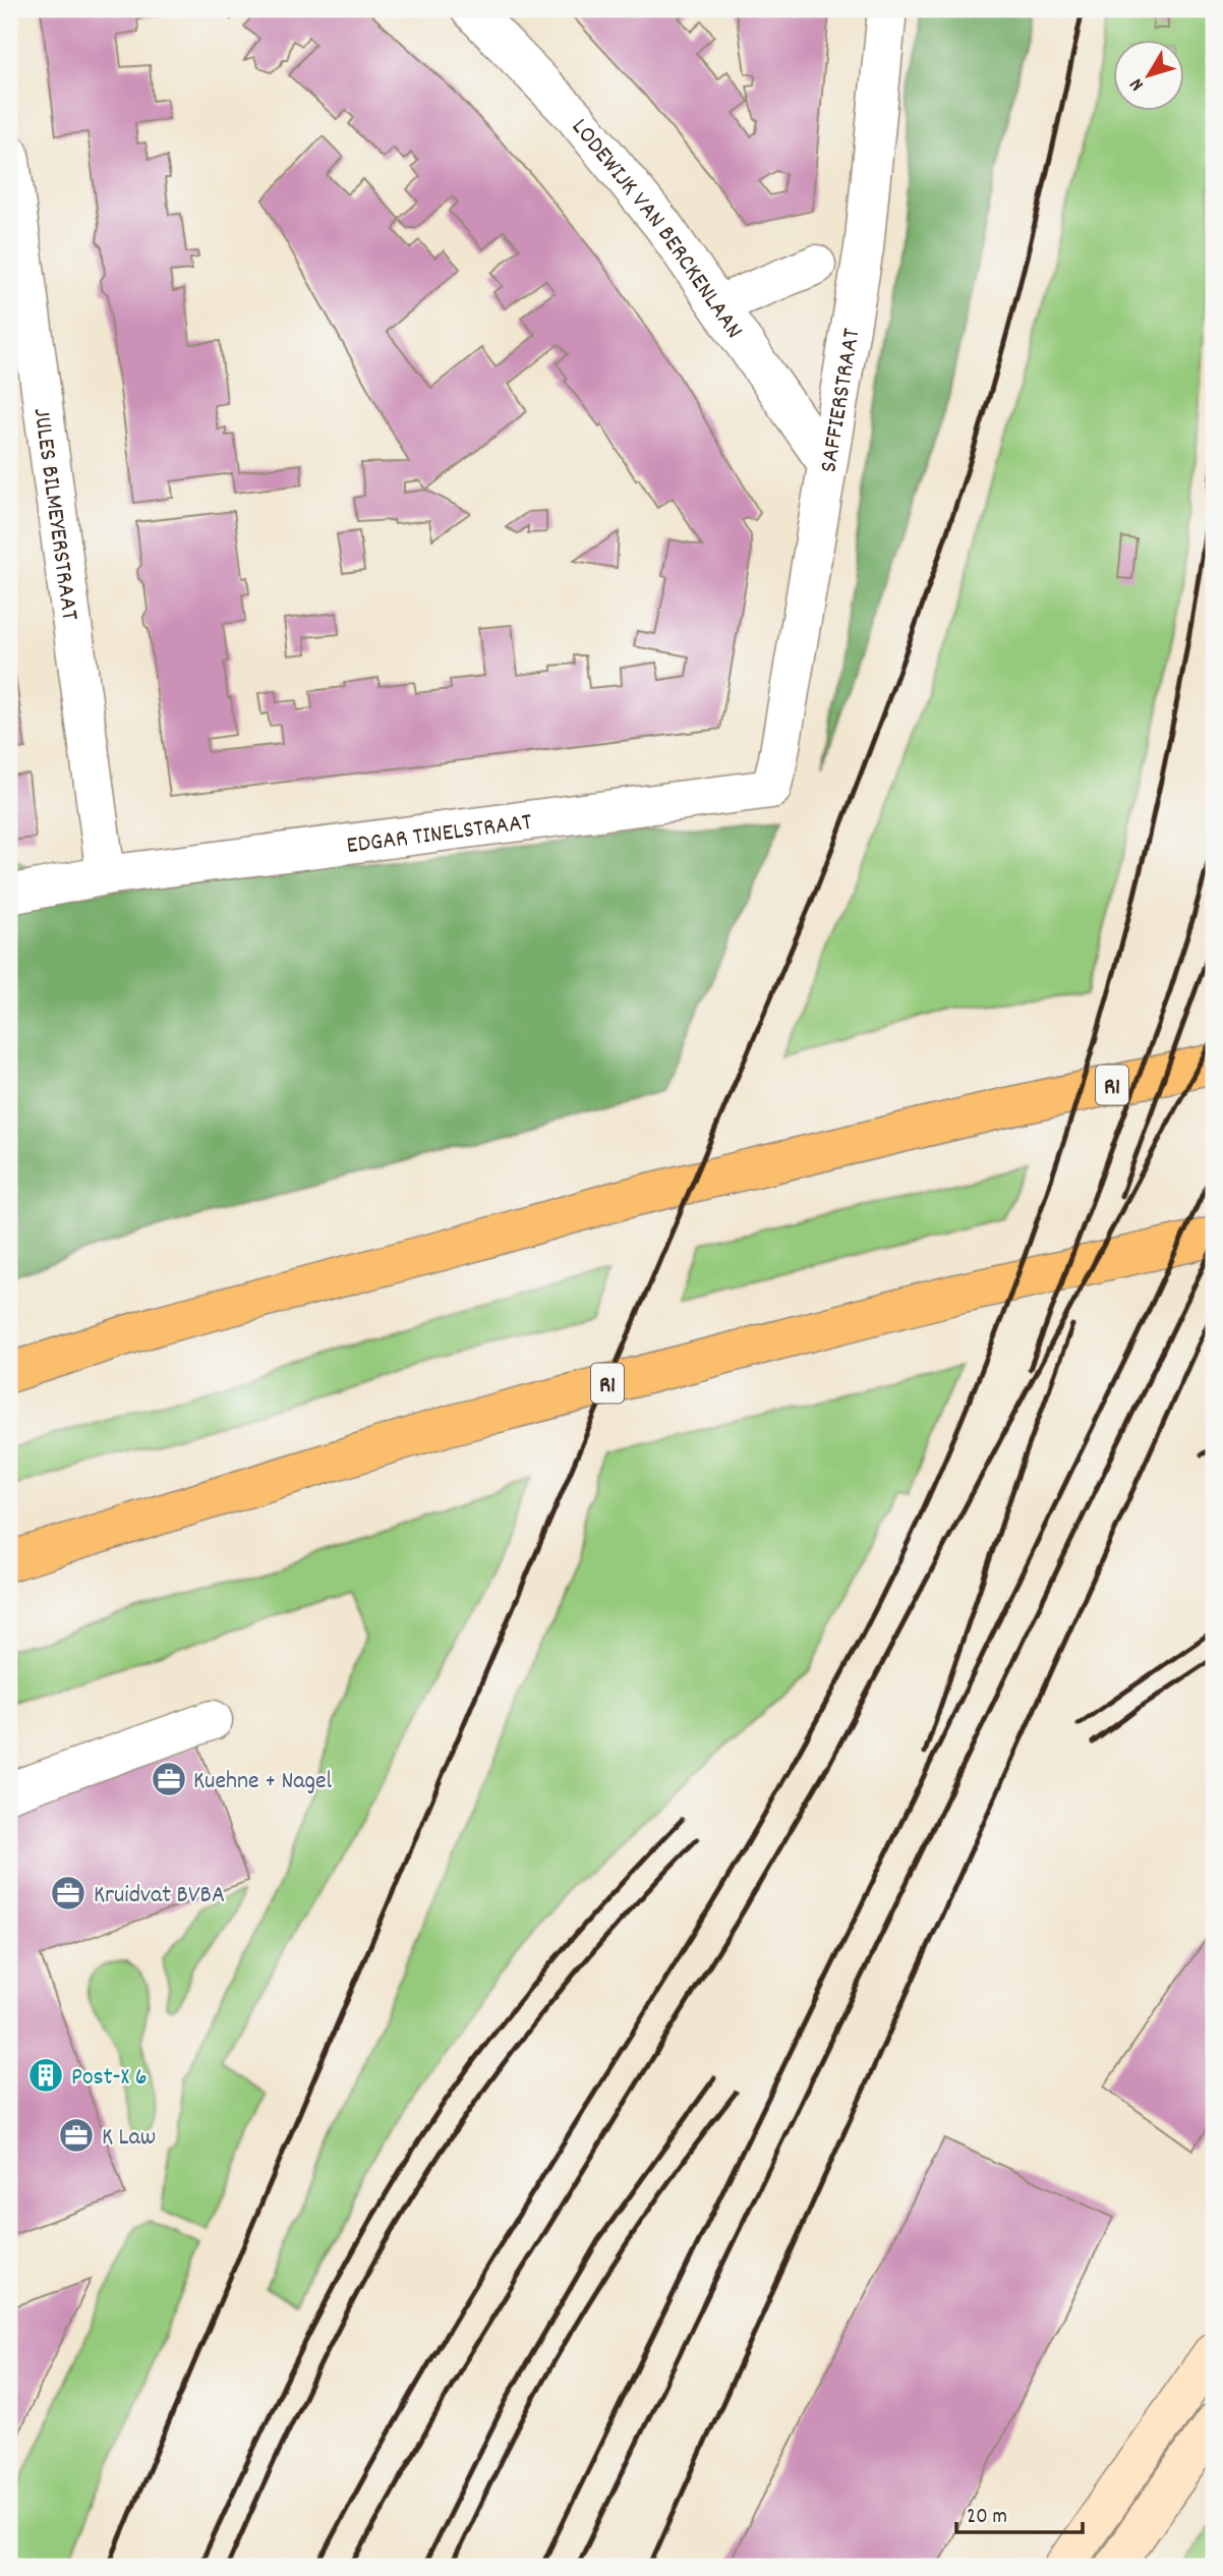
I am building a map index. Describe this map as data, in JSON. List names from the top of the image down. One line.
{"streets":{"highway":["R1"],"street":["LODEWIJK VAN BERCKENLAAN","SAFFIERSTRAAT","JULES BILMEYERSTRAAT","EDGAR TINELSTRAAT"]},"crossings":[["LODEWIJK VAN BERCKENLAAN","SAFFIERSTRAAT"],["SAFFIERSTRAAT","EDGAR TINELSTRAAT"],["JULES BILMEYERSTRAAT","EDGAR TINELSTRAAT"]],"places":{"office":["Kuehne + Nagel","Kruidvat BVBA","K Law"],"building":["Post-X 6"]},"scale_bar":"20 m","north":"bottom left"}
